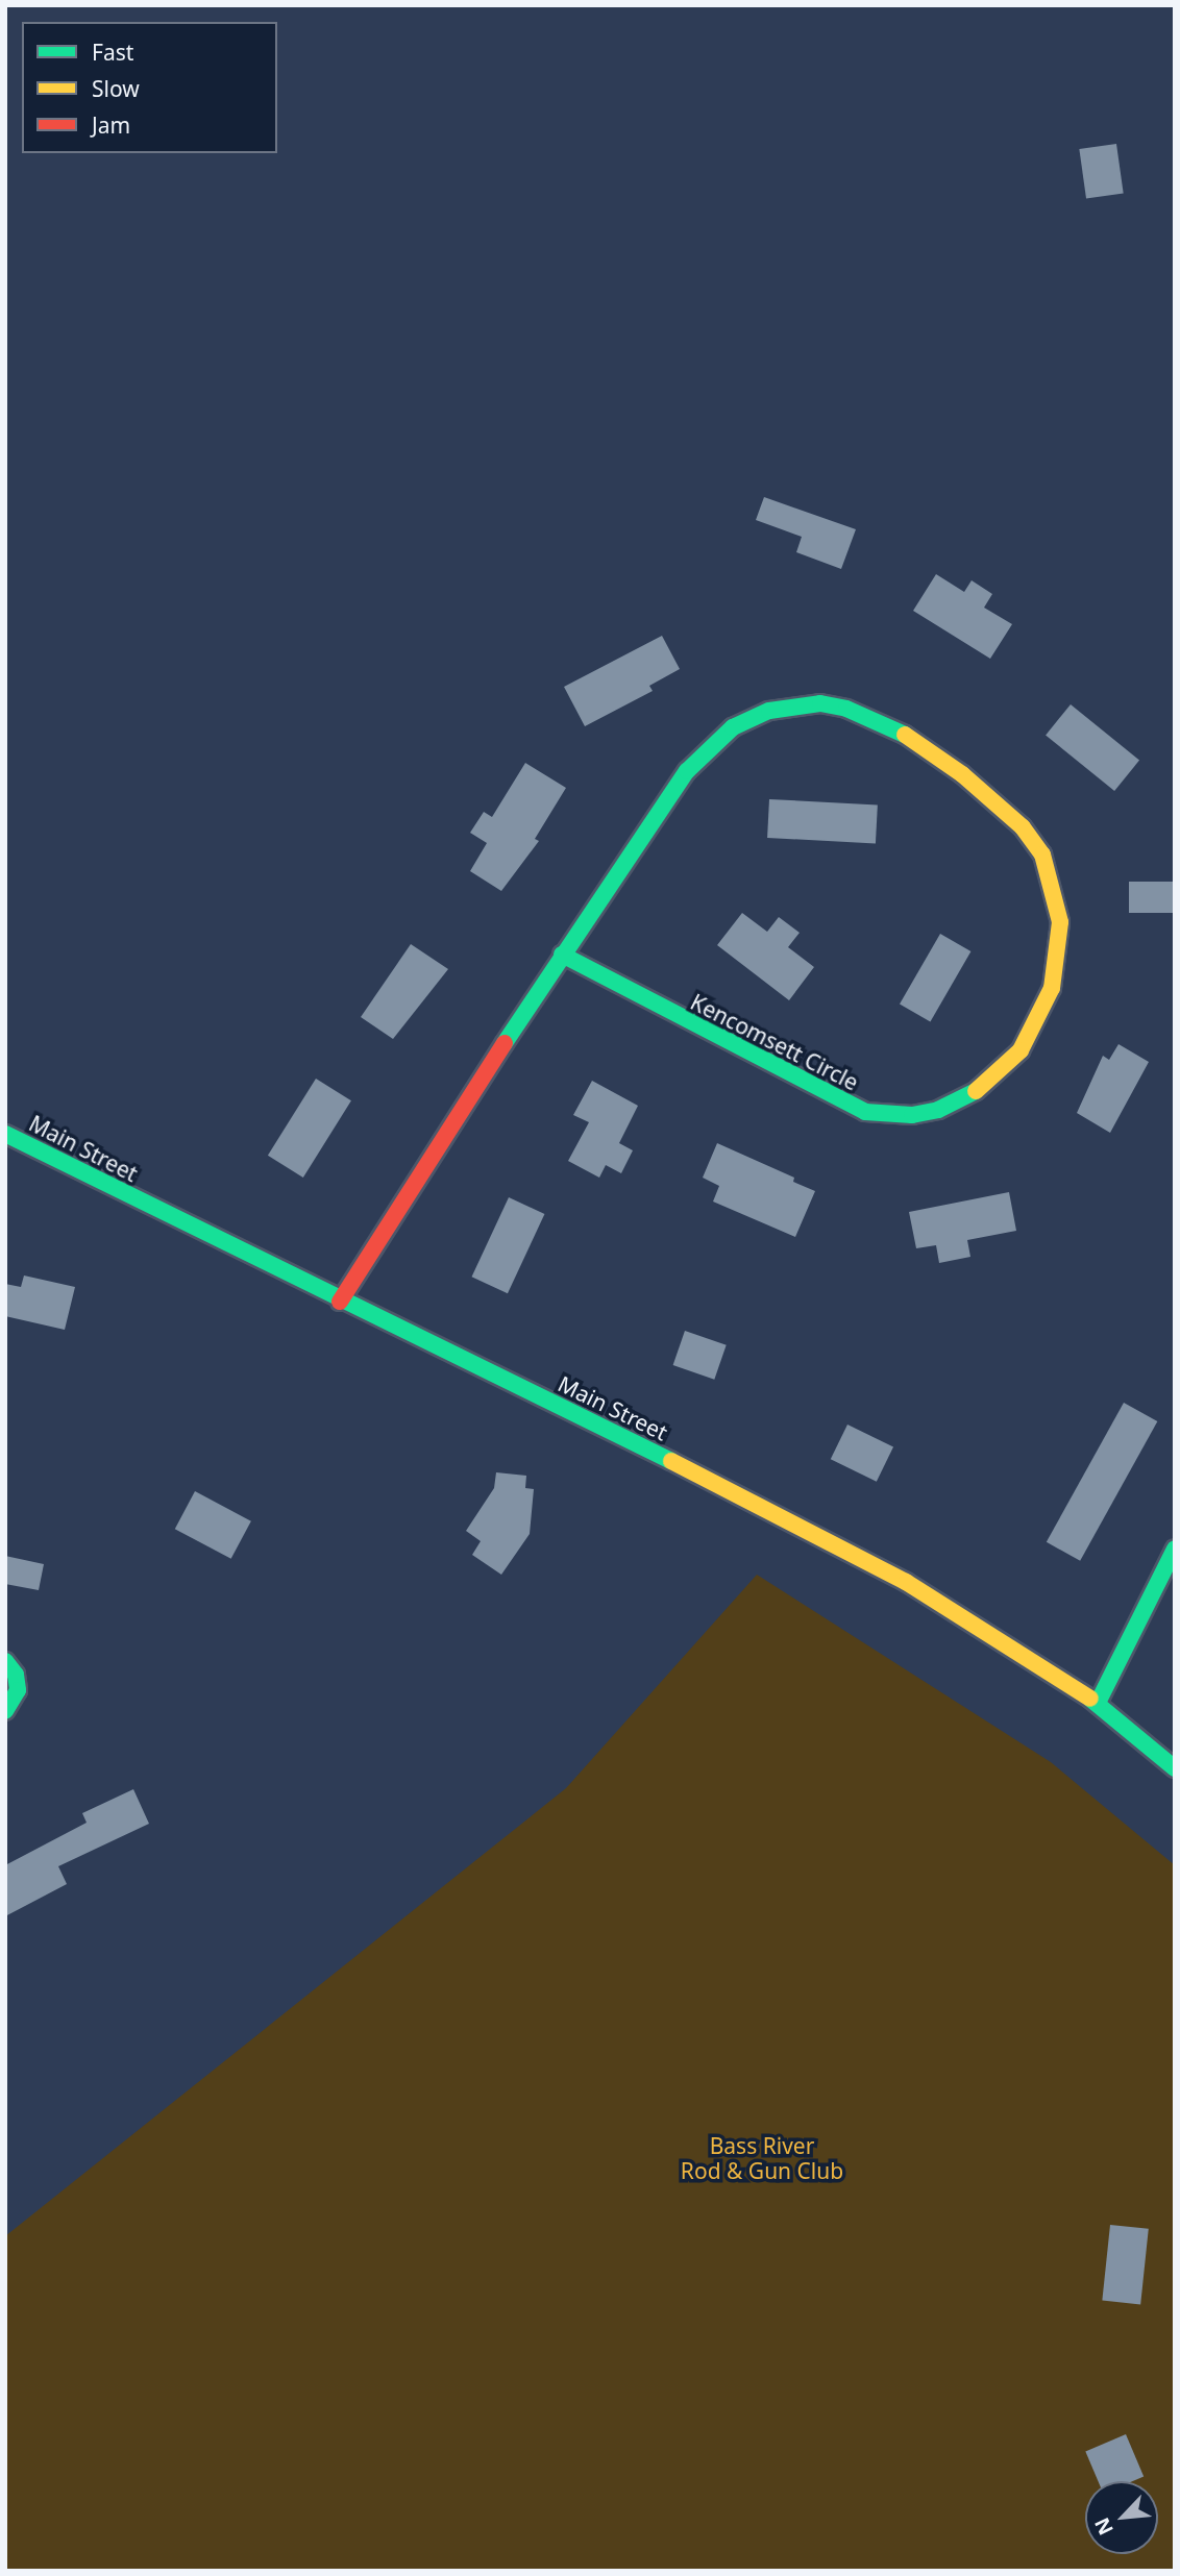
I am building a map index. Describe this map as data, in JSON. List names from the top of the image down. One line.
{"streets":{"street":["Kencomsett Circle","Main Street"]},"crossings":[["Kencomsett Circle","Main Street"]],"parks":["Bass River Rod & Gun Club"],"legend":["Fast","Slow","Jam"],"north":"bottom left"}
